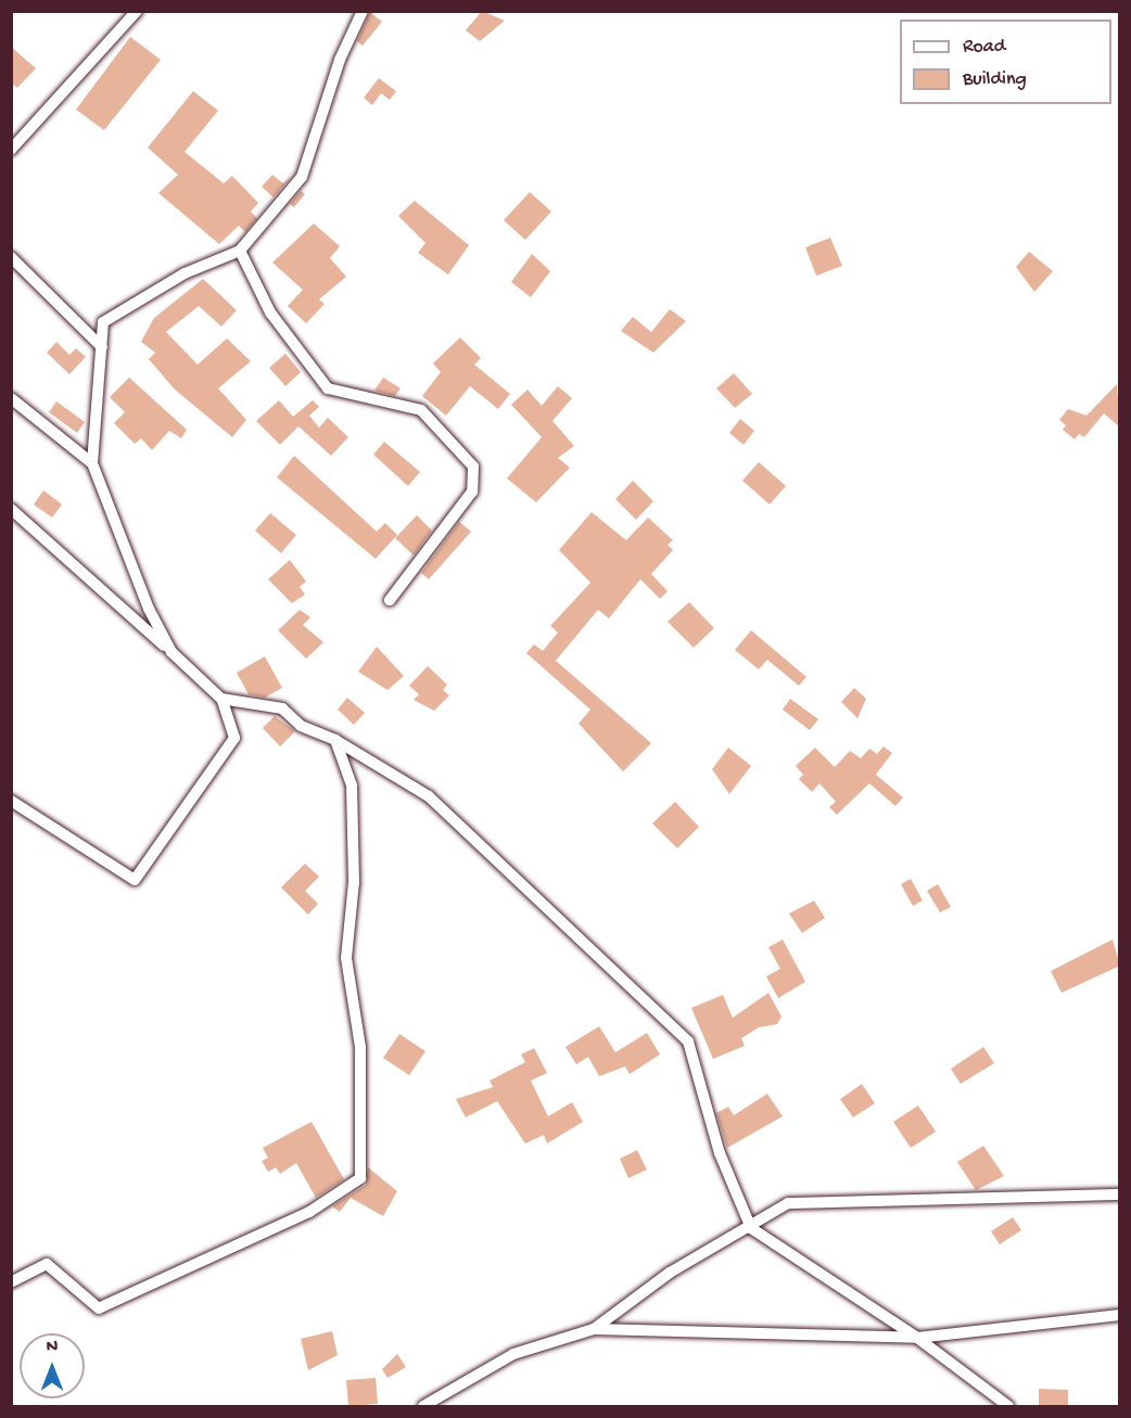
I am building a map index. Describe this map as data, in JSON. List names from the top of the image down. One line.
{"legend":["Road","Building"],"north":"top"}
